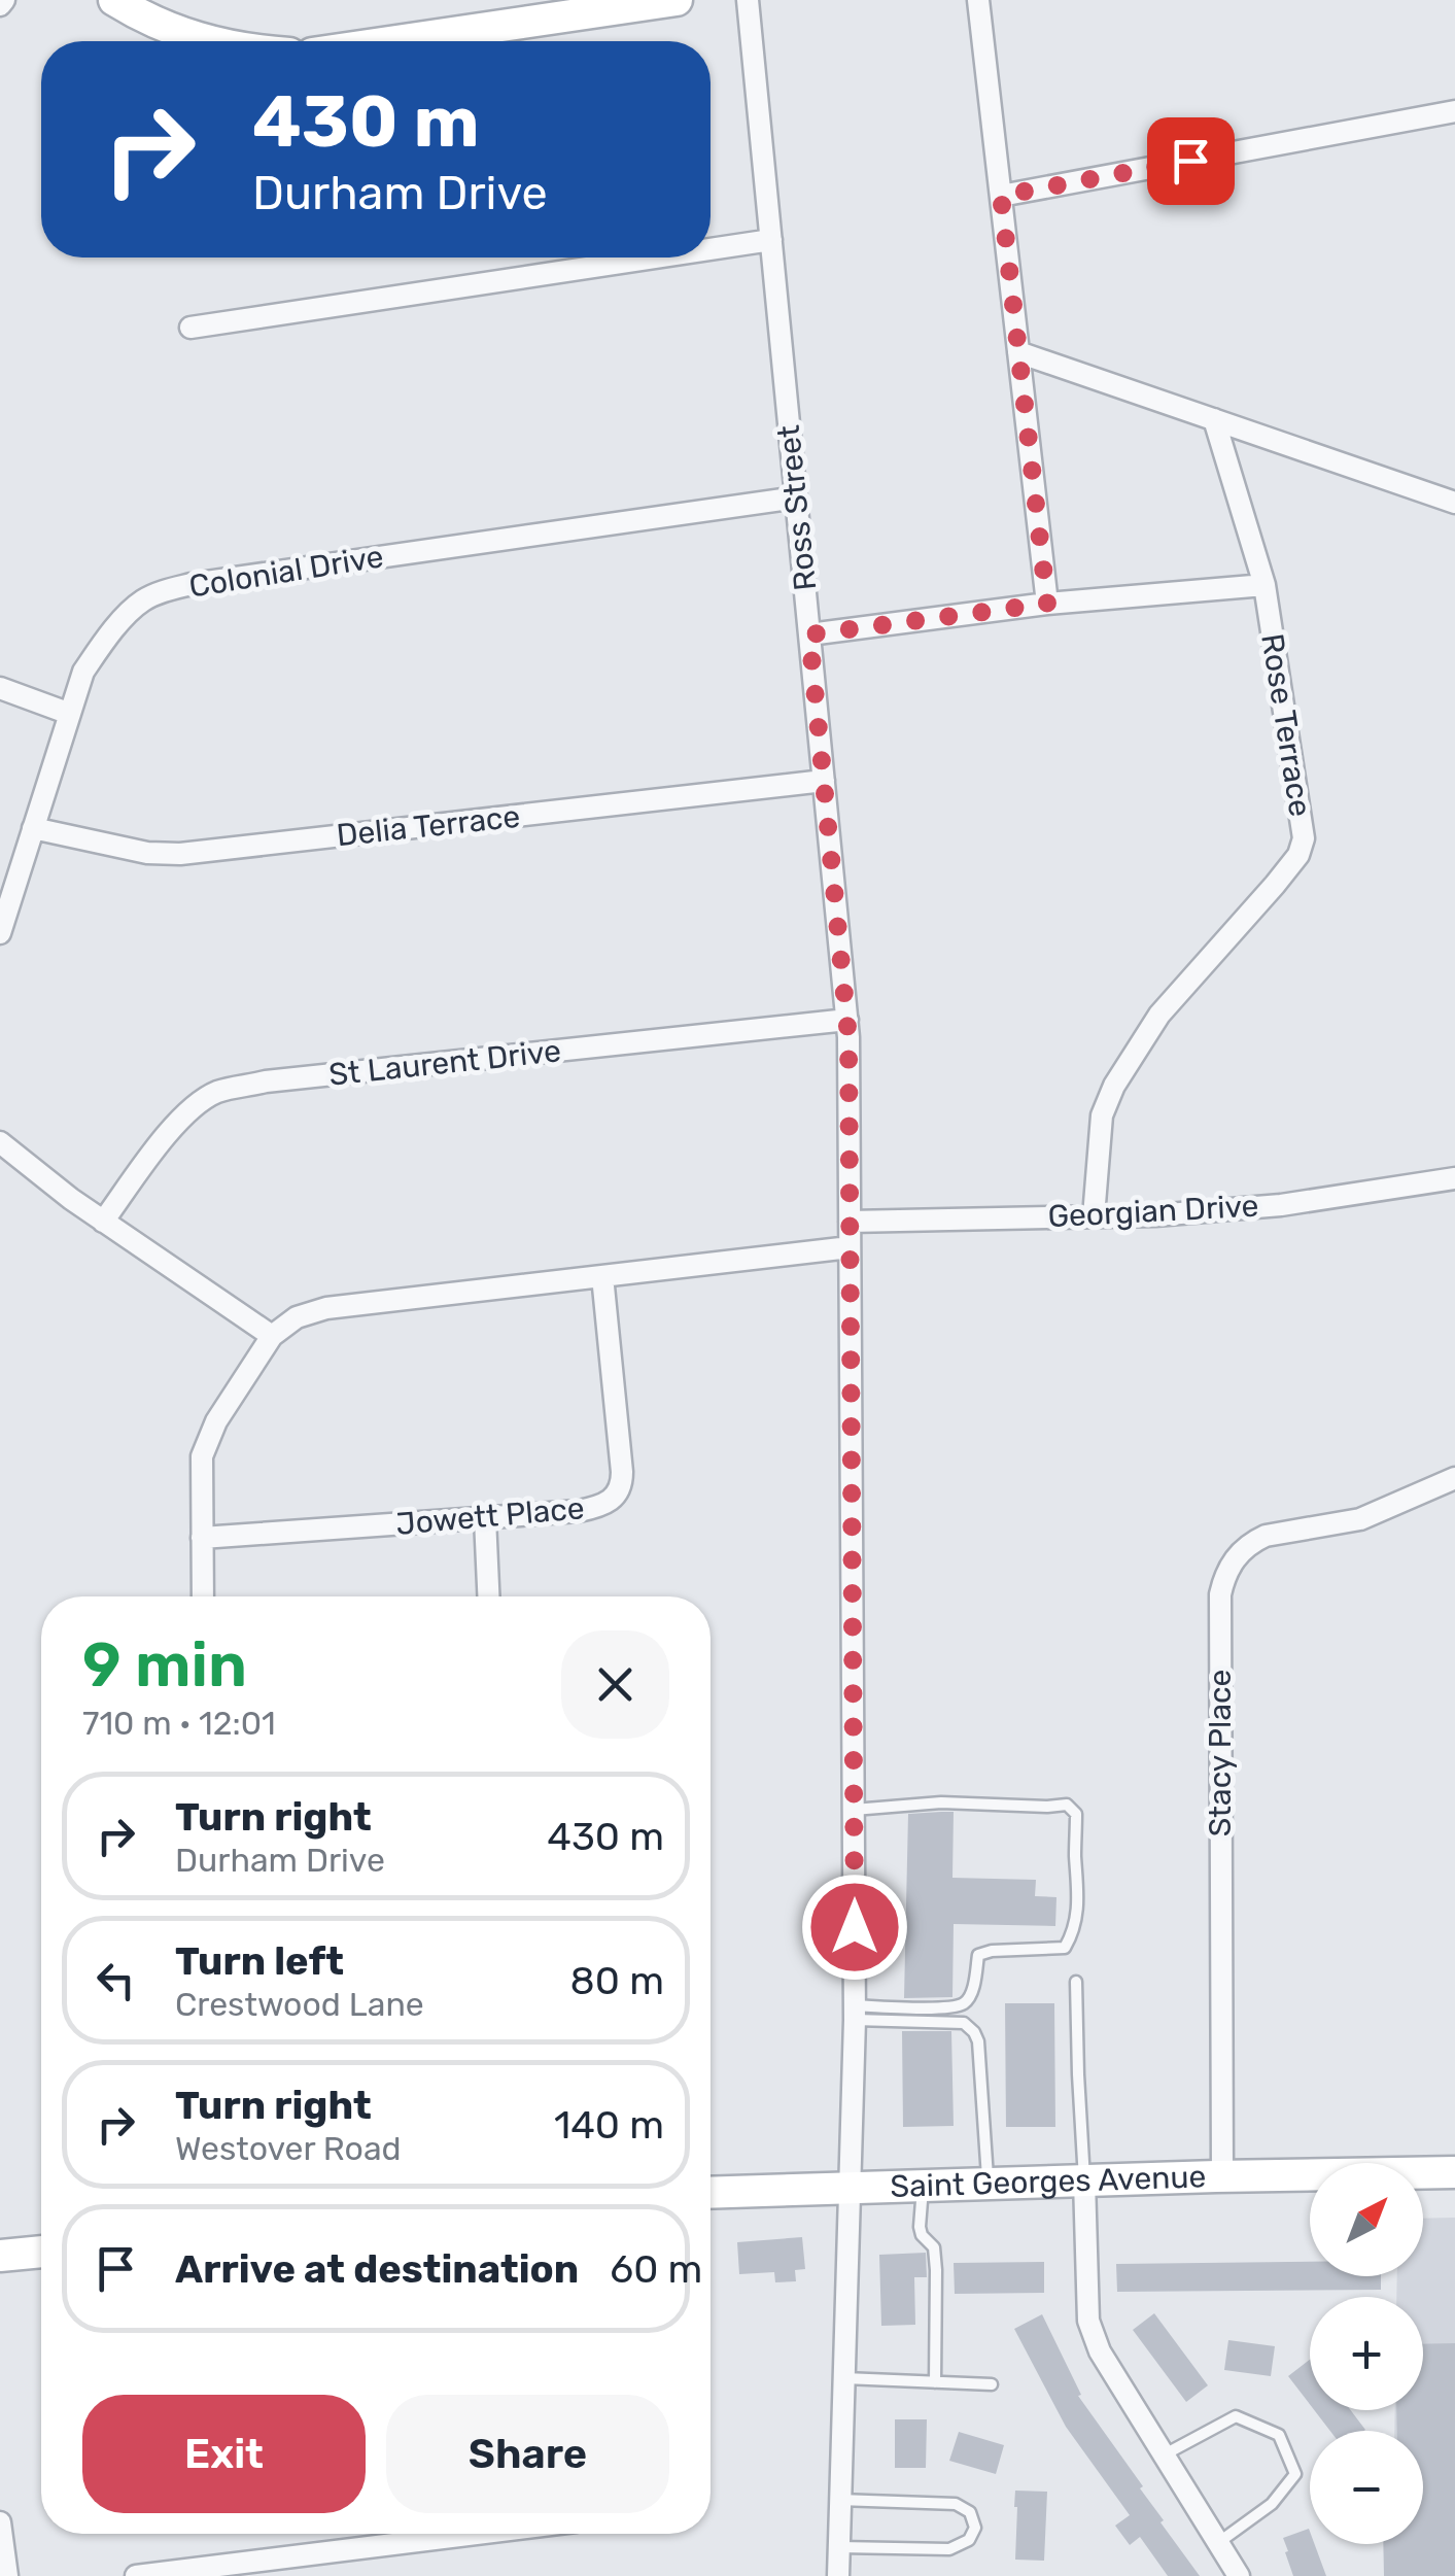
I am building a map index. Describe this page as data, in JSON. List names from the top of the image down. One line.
{"streets":{"main road":["Saint Georges Avenue"],"street":["Ross Street","Colonial Drive","Rose Terrace","Delia Terrace","St Laurent Drive","Georgian Drive","Jowett Place","Stacy Place"]},"crossings":[["Ross Street","Colonial Drive"],["Ross Street","Delia Terrace"],["Ross Street","St Laurent Drive"],["Ross Street","Georgian Drive"],["Ross Street","Saint Georges Avenue"],["Colonial Drive","Delia Terrace"],["Rose Terrace","Georgian Drive"],["Stacy Place","Saint Georges Avenue"]],"north":"top right","page":{"turn":["430 m","Durham Drive"],"heading":["9 min","710 m · 12:01"],"list":[{"name":"Turn right","note":"Durham Drive","value":"430 m"},{"name":"Turn left","note":"Crestwood Lane","value":"80 m"},{"name":"Turn right","note":"Westover Road","value":"140 m"},{"name":"Arrive at destination","value":"60 m"}],"map_buttons":["+","−"],"buttons":["Exit","Share"]}}
